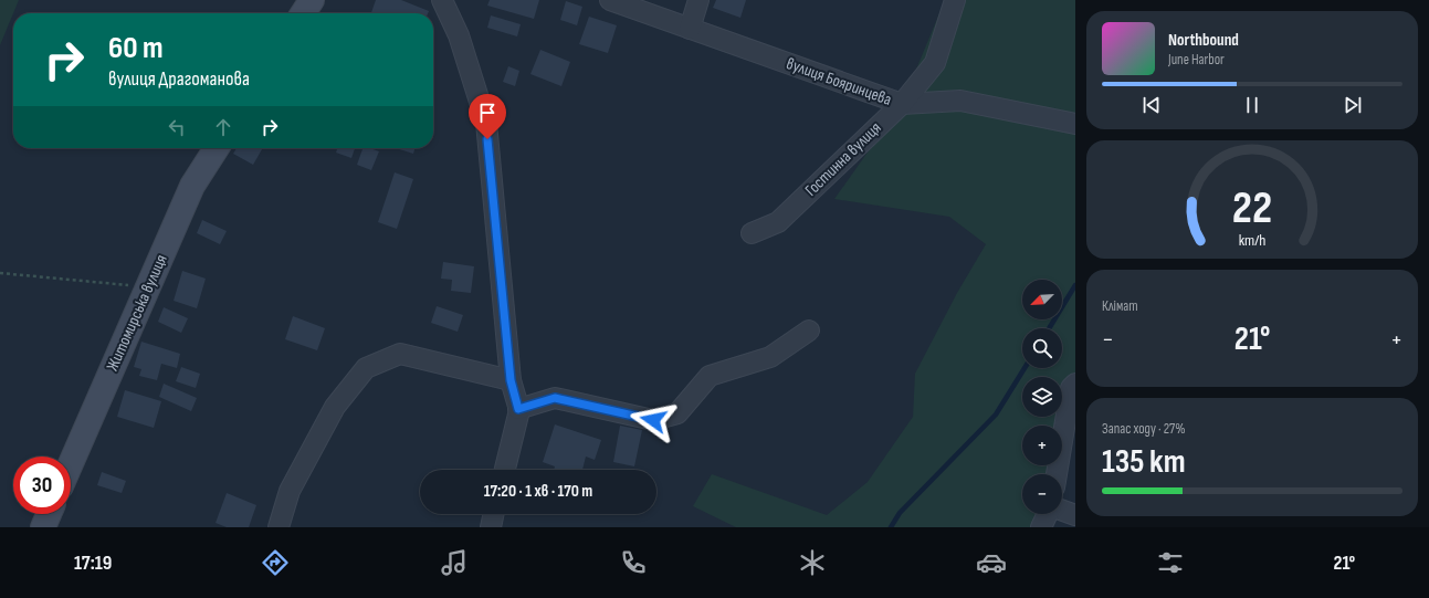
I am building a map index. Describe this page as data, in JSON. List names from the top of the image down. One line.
{"streets":{"main road":["Житомирська вулиця"],"street":["вулиця Бояринцева","Гостинна вулиця"]},"crossings":[["вулиця Бояринцева","Гостинна вулиця"]],"north":"bottom left","page":{"turn":["60 m","вулиця Драгоманова"],"song":["Northbound","June Harbor"],"tile":["Клімат",["Запас ходу · 27%","135 km"]],"map_buttons":["+","−"],"heat":["−","21°","+"],"limit":"30","trip":"17:20 · 1 хв · 170 m","tabs":["17:19","21°"],"gauge":["22","km/h"]}}
